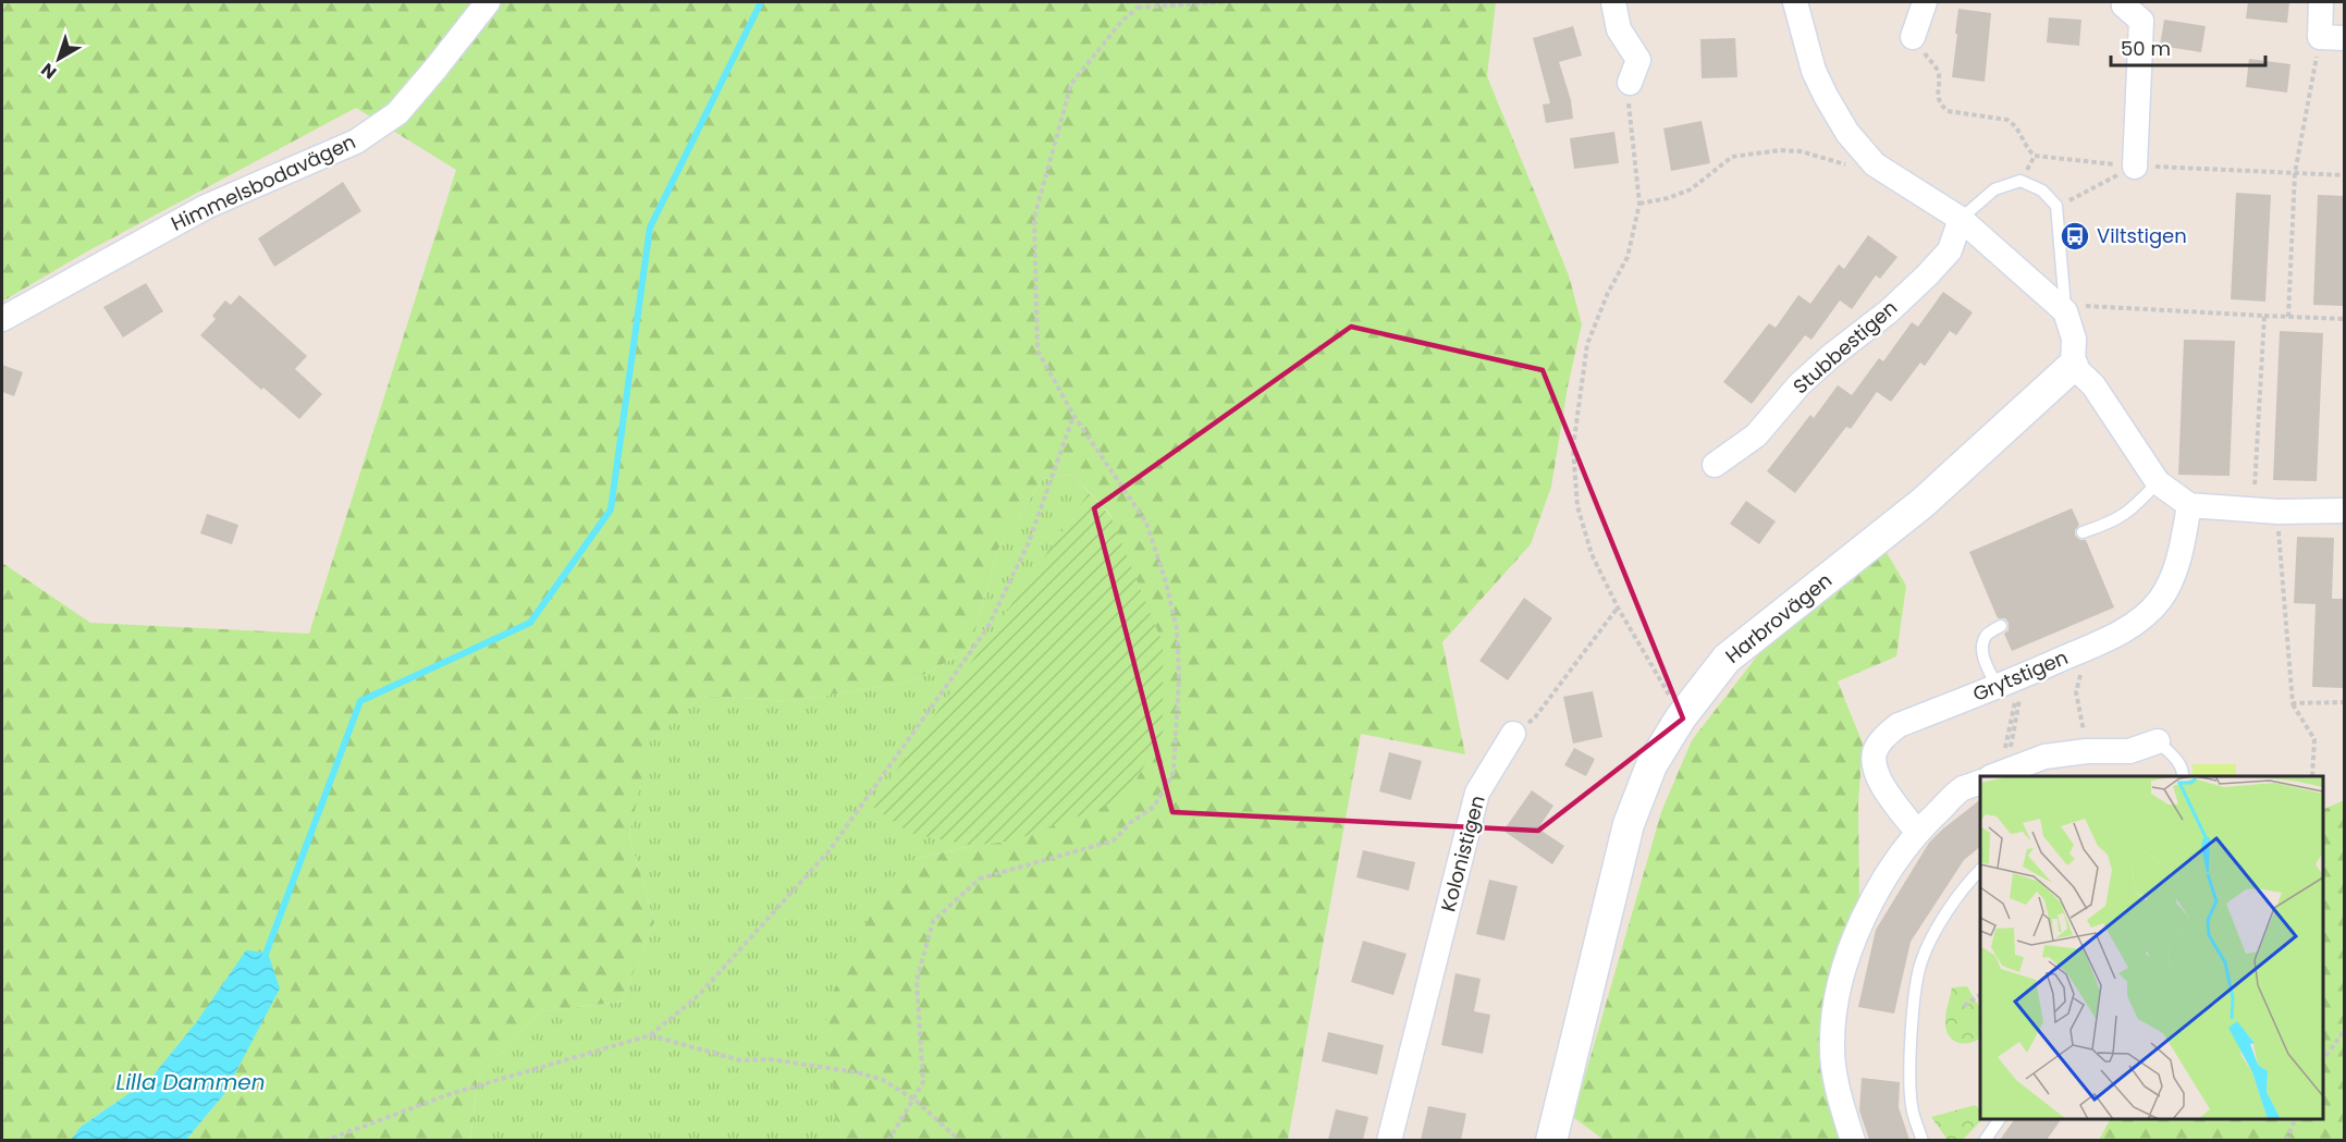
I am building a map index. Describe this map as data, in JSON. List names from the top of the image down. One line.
{"streets":{"street":["Himmelsbodavägen","Stubbestigen","Harbrovägen","Grytstigen","Kolonistigen"]},"water":["Lilla Dammen"],"places":{"bus stop":["Viltstigen"]},"scale_bar":"50 m","north":"bottom left"}
